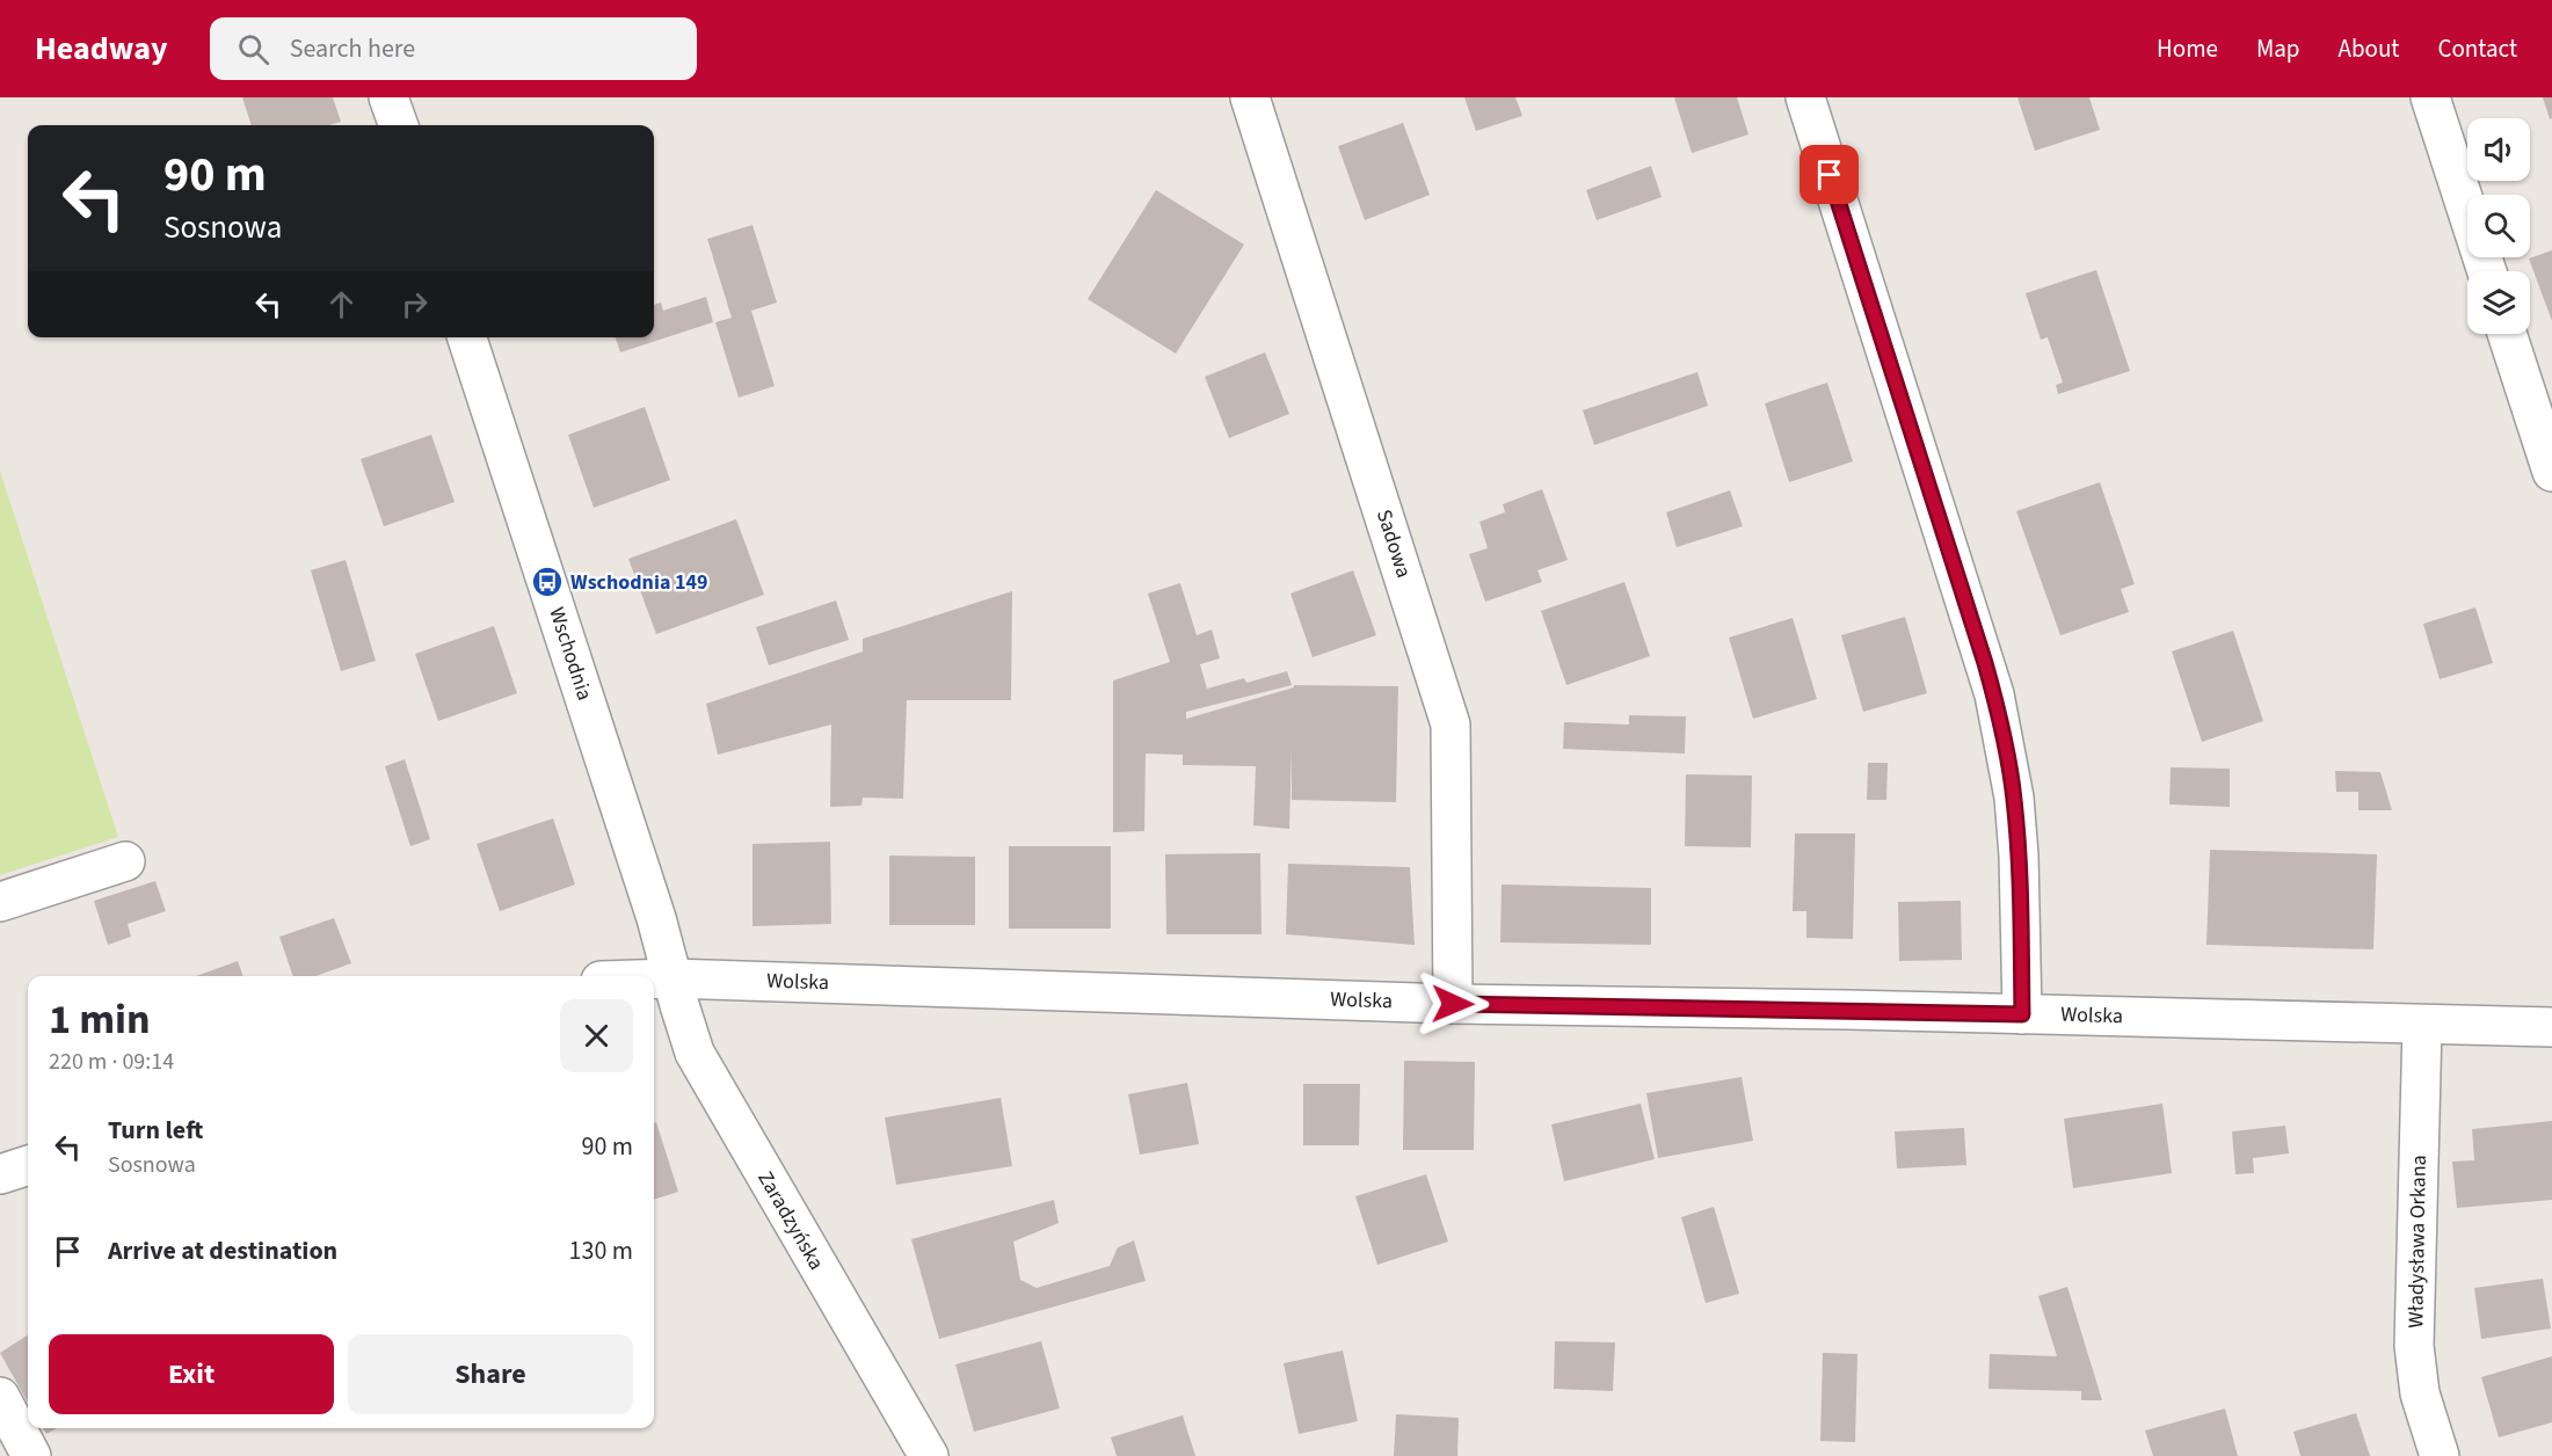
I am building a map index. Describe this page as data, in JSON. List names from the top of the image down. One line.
{"streets":{"street":["Sadowa","Wschodnia","Wolska","Zaradzyńska","Władysława Orkana"]},"crossings":[["Sadowa","Wolska"],["Wschodnia","Wolska"],["Wschodnia","Zaradzyńska"],["Wolska","Zaradzyńska"],["Wolska","Władysława Orkana"]],"places":{"bus stop":["Wschodnia 149"]},"page":{"header":"Headway","search":"Search here","nav":["Home","Map","About","Contact"],"turn":["90 m","Sosnowa"],"heading":["1 min","220 m · 09:14"],"list":[{"name":"Turn left","note":"Sosnowa","value":"90 m"},{"name":"Arrive at destination","value":"130 m"}],"buttons":["Exit","Share"]}}
